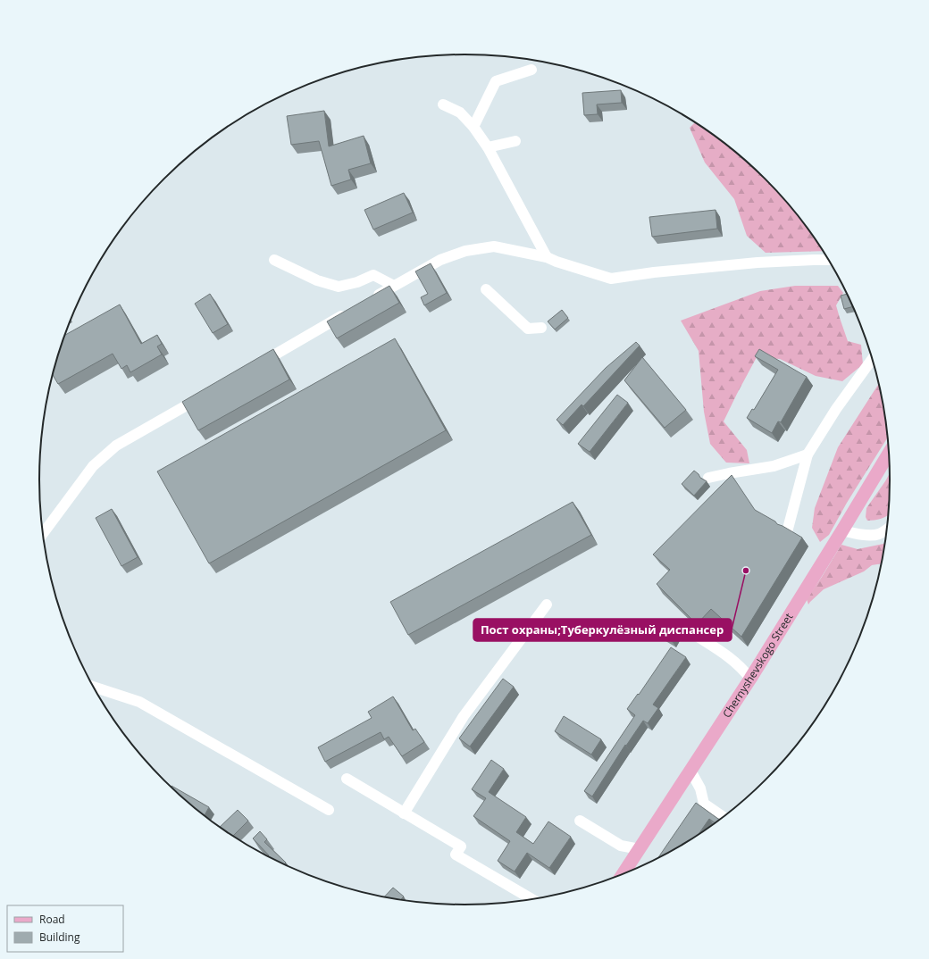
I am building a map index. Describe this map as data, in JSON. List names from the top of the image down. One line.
{"streets":{"main road":["Chernyshevskogo Street"]},"places":["Пост охраны;Туберкулёзный диспансер"],"legend":["Road","Building"]}
